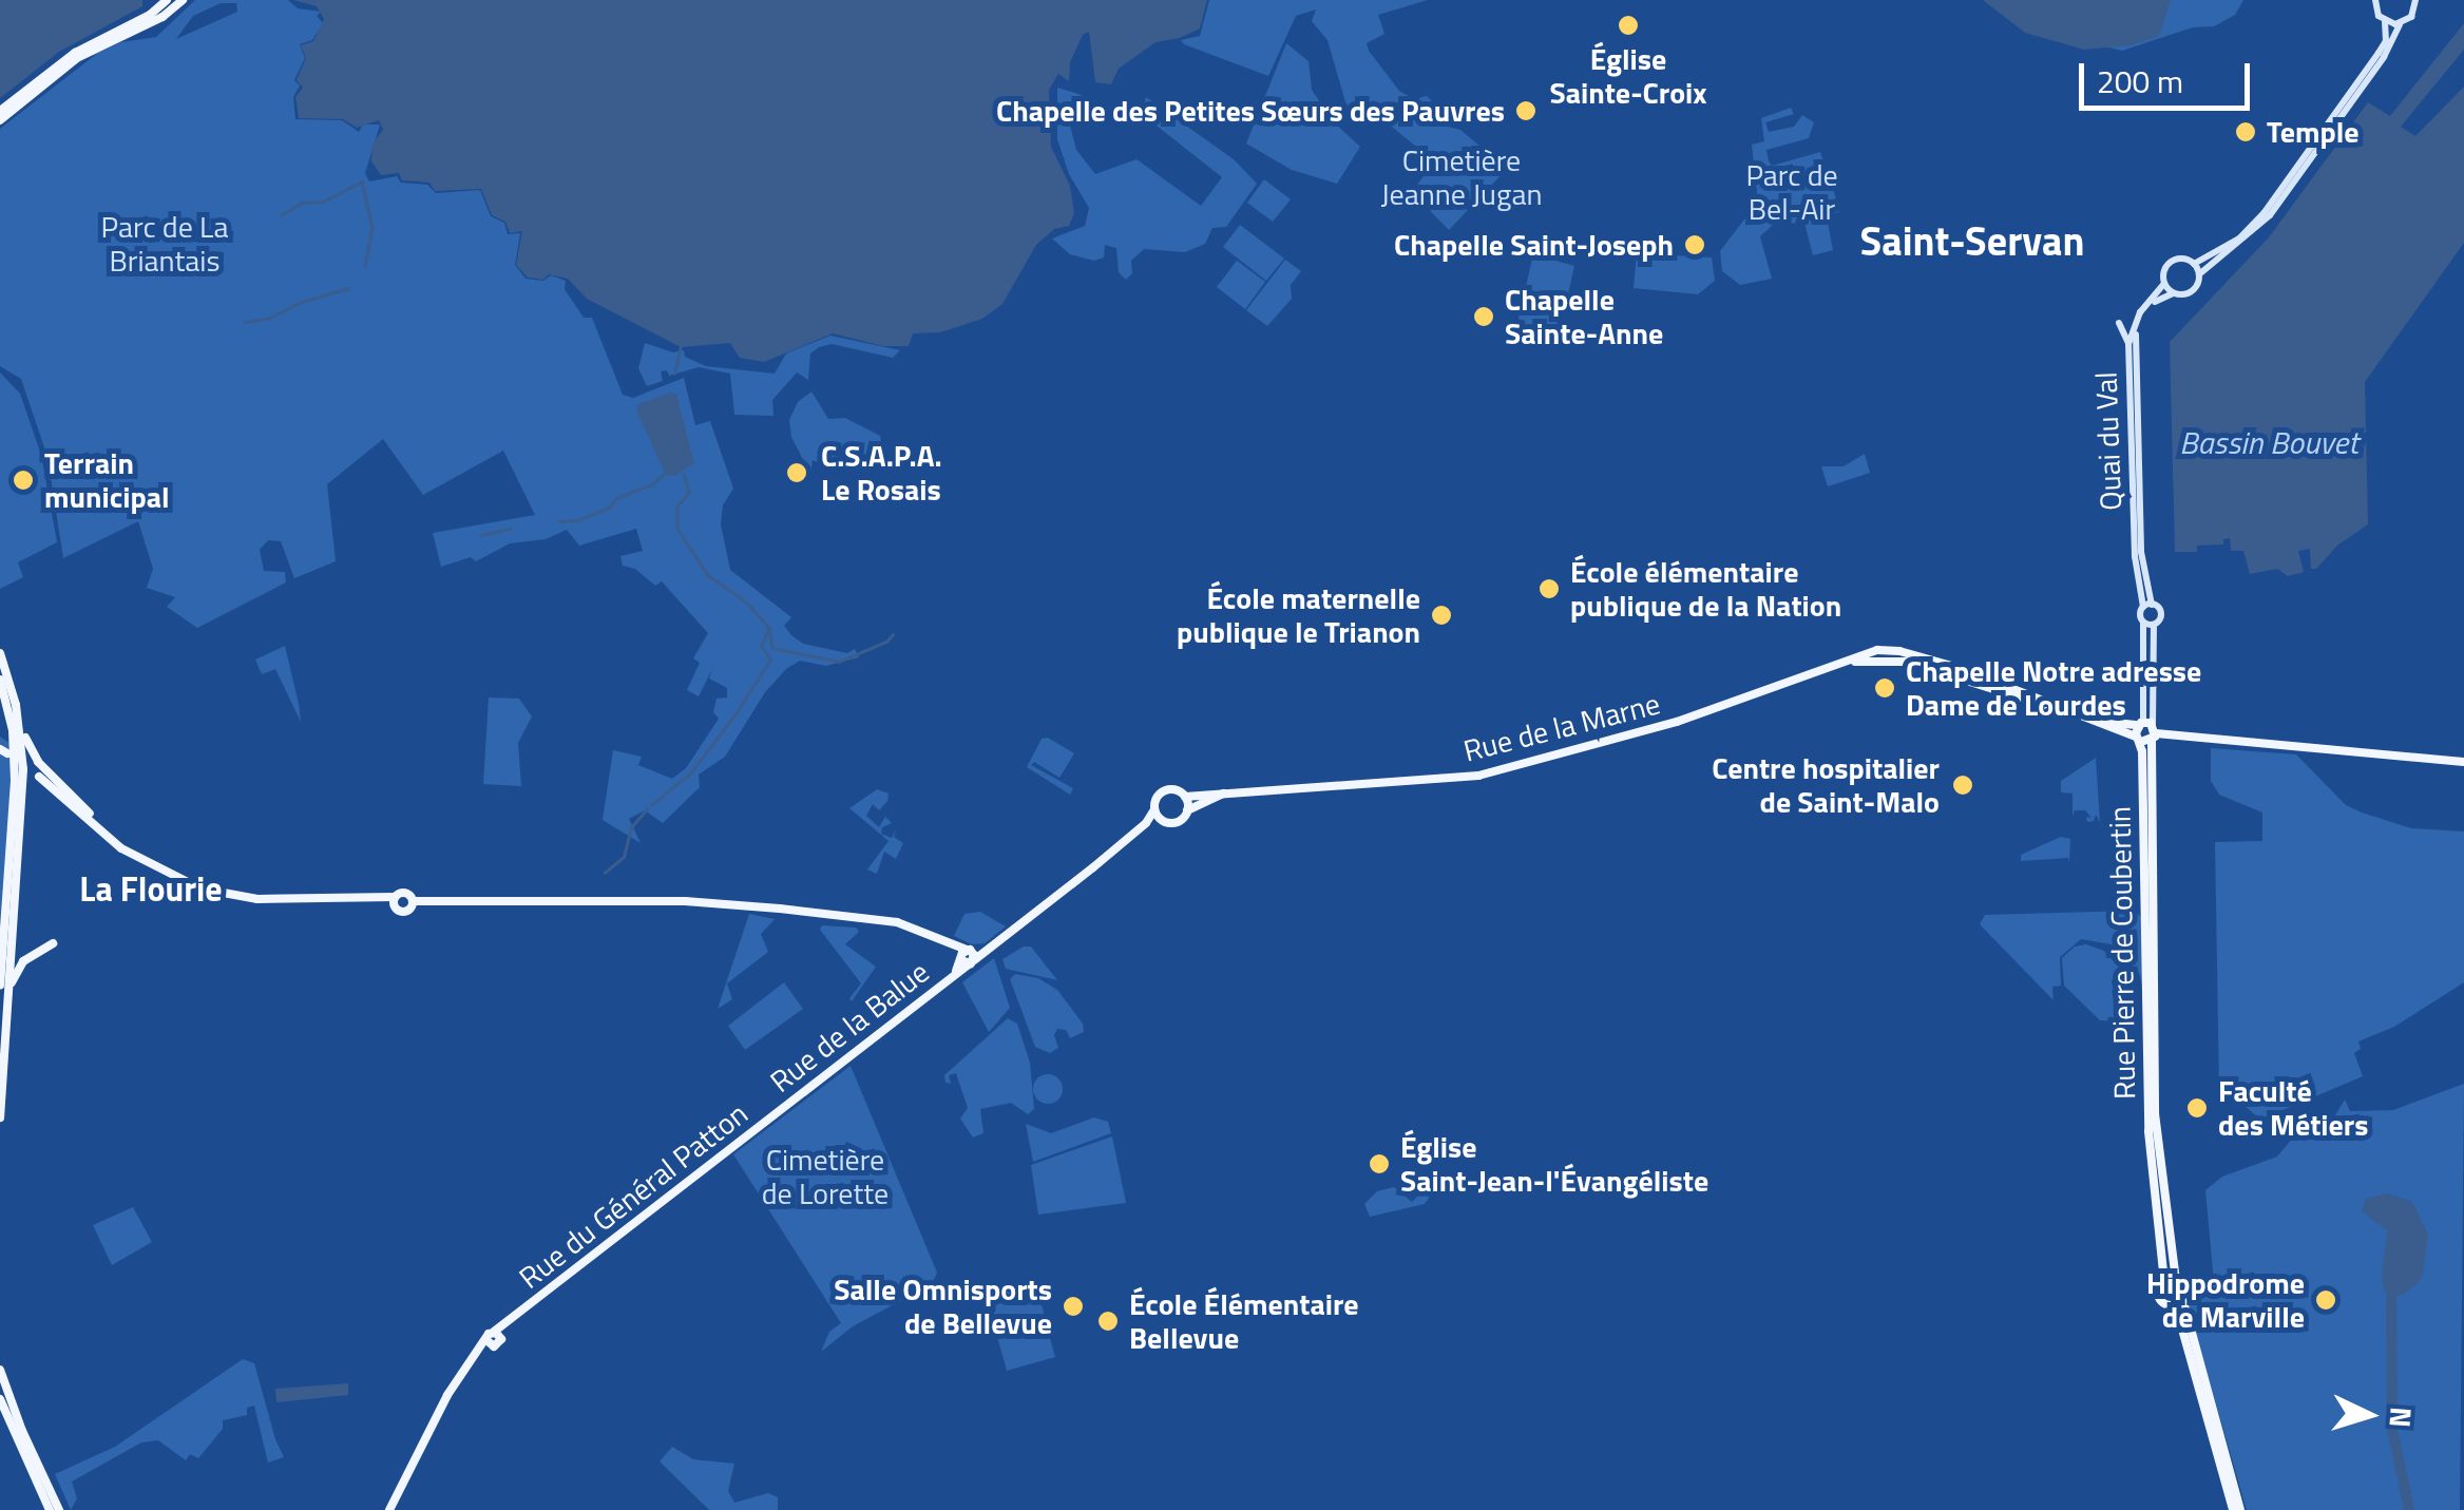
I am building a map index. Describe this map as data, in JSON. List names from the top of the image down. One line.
{"streets":{"main road":["Quai du Val","Rue de la Marne","Rue Pierre de Coubertin","Rue de la Balue","Rue du Général Patton"]},"crossings":[["Rue de la Marne","Rue de la Balue"],["Rue de la Balue","Rue du Général Patton"]],"districts":["Saint-Servan","La Flourie"],"water":["Bassin Bouvet"],"parks":["Cimetière Jeanne Jugan","Parc de Bel-Air","Parc de La Briantais","Cimetière de Lorette"],"places":["Église Sainte-Croix","Chapelle des Petites Sœurs des Pauvres","Temple","Chapelle Saint-Joseph","Chapelle Sainte-Anne","C.S.A.P.A. Le Rosais","Terrain municipal","École élémentaire publique de la Nation","École maternelle publique le Trianon","Chapelle Notre adresse Dame de Lourdes","Centre hospitalier de Saint-Malo","Faculté des Métiers","Église Saint-Jean-l'Évangéliste","Hippodrome de Marville","Salle Omnisports de Bellevue","École Élémentaire Bellevue"],"scale_bar":"200 m","north":"right"}
